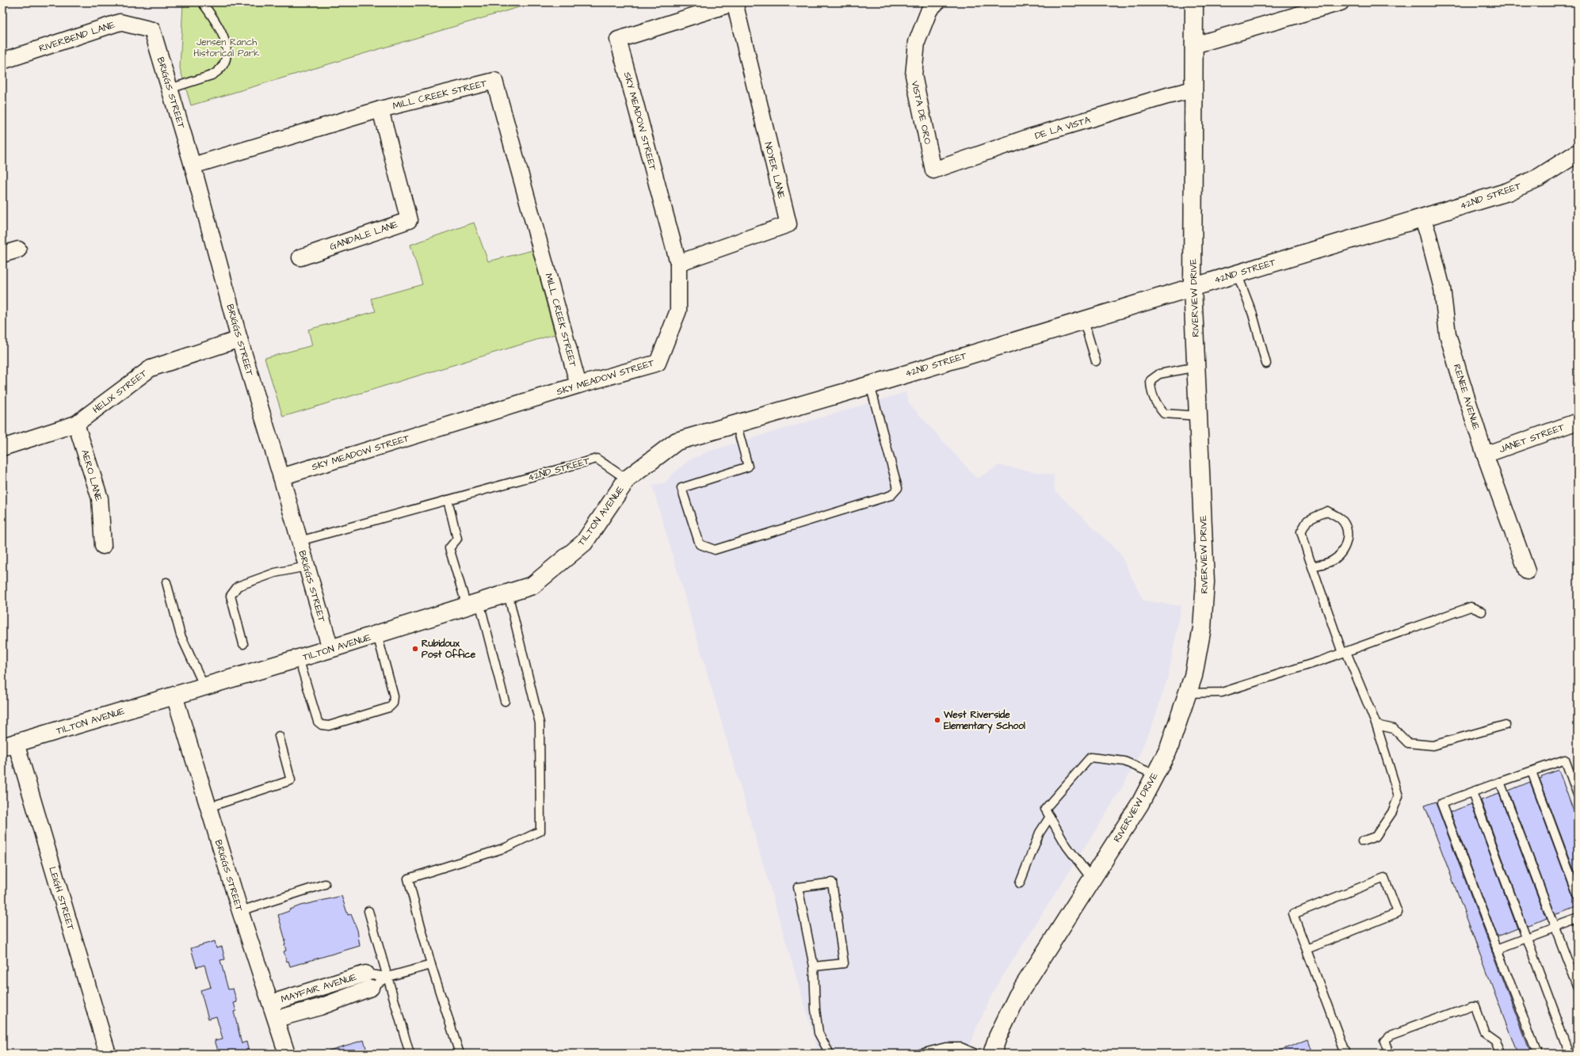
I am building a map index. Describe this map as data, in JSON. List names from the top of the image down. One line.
{"streets":{"street":["RIVERBEND LANE","BRIGGS STREET","MILL CREEK STREET","VISTA DE ORO","SKY MEADOW STREET","DE LA VISTA","NOYER LANE","42ND STREET","GANDALE LANE","RIVERVIEW DRIVE","HELIX STREET","RENEE AVENUE","JANET STREET","AERO LANE","TILTON AVENUE","LEIGH STREET","MAYFAIR AVENUE"]},"crossings":[["RIVERBEND LANE","BRIGGS STREET"],["BRIGGS STREET","MILL CREEK STREET"],["BRIGGS STREET","SKY MEADOW STREET"],["BRIGGS STREET","42ND STREET"],["BRIGGS STREET","HELIX STREET"],["BRIGGS STREET","TILTON AVENUE"],["BRIGGS STREET","MAYFAIR AVENUE"],["MILL CREEK STREET","SKY MEADOW STREET"],["MILL CREEK STREET","GANDALE LANE"],["VISTA DE ORO","DE LA VISTA"],["SKY MEADOW STREET","NOYER LANE"],["DE LA VISTA","RIVERVIEW DRIVE"],["42ND STREET","RIVERVIEW DRIVE"],["42ND STREET","RENEE AVENUE"],["42ND STREET","TILTON AVENUE"],["HELIX STREET","AERO LANE"],["RENEE AVENUE","JANET STREET"],["TILTON AVENUE","LEIGH STREET"]],"parks":["Jensen Ranch Historical Park"],"places":["Rubidoux Post Office","West Riverside Elementary School"]}
